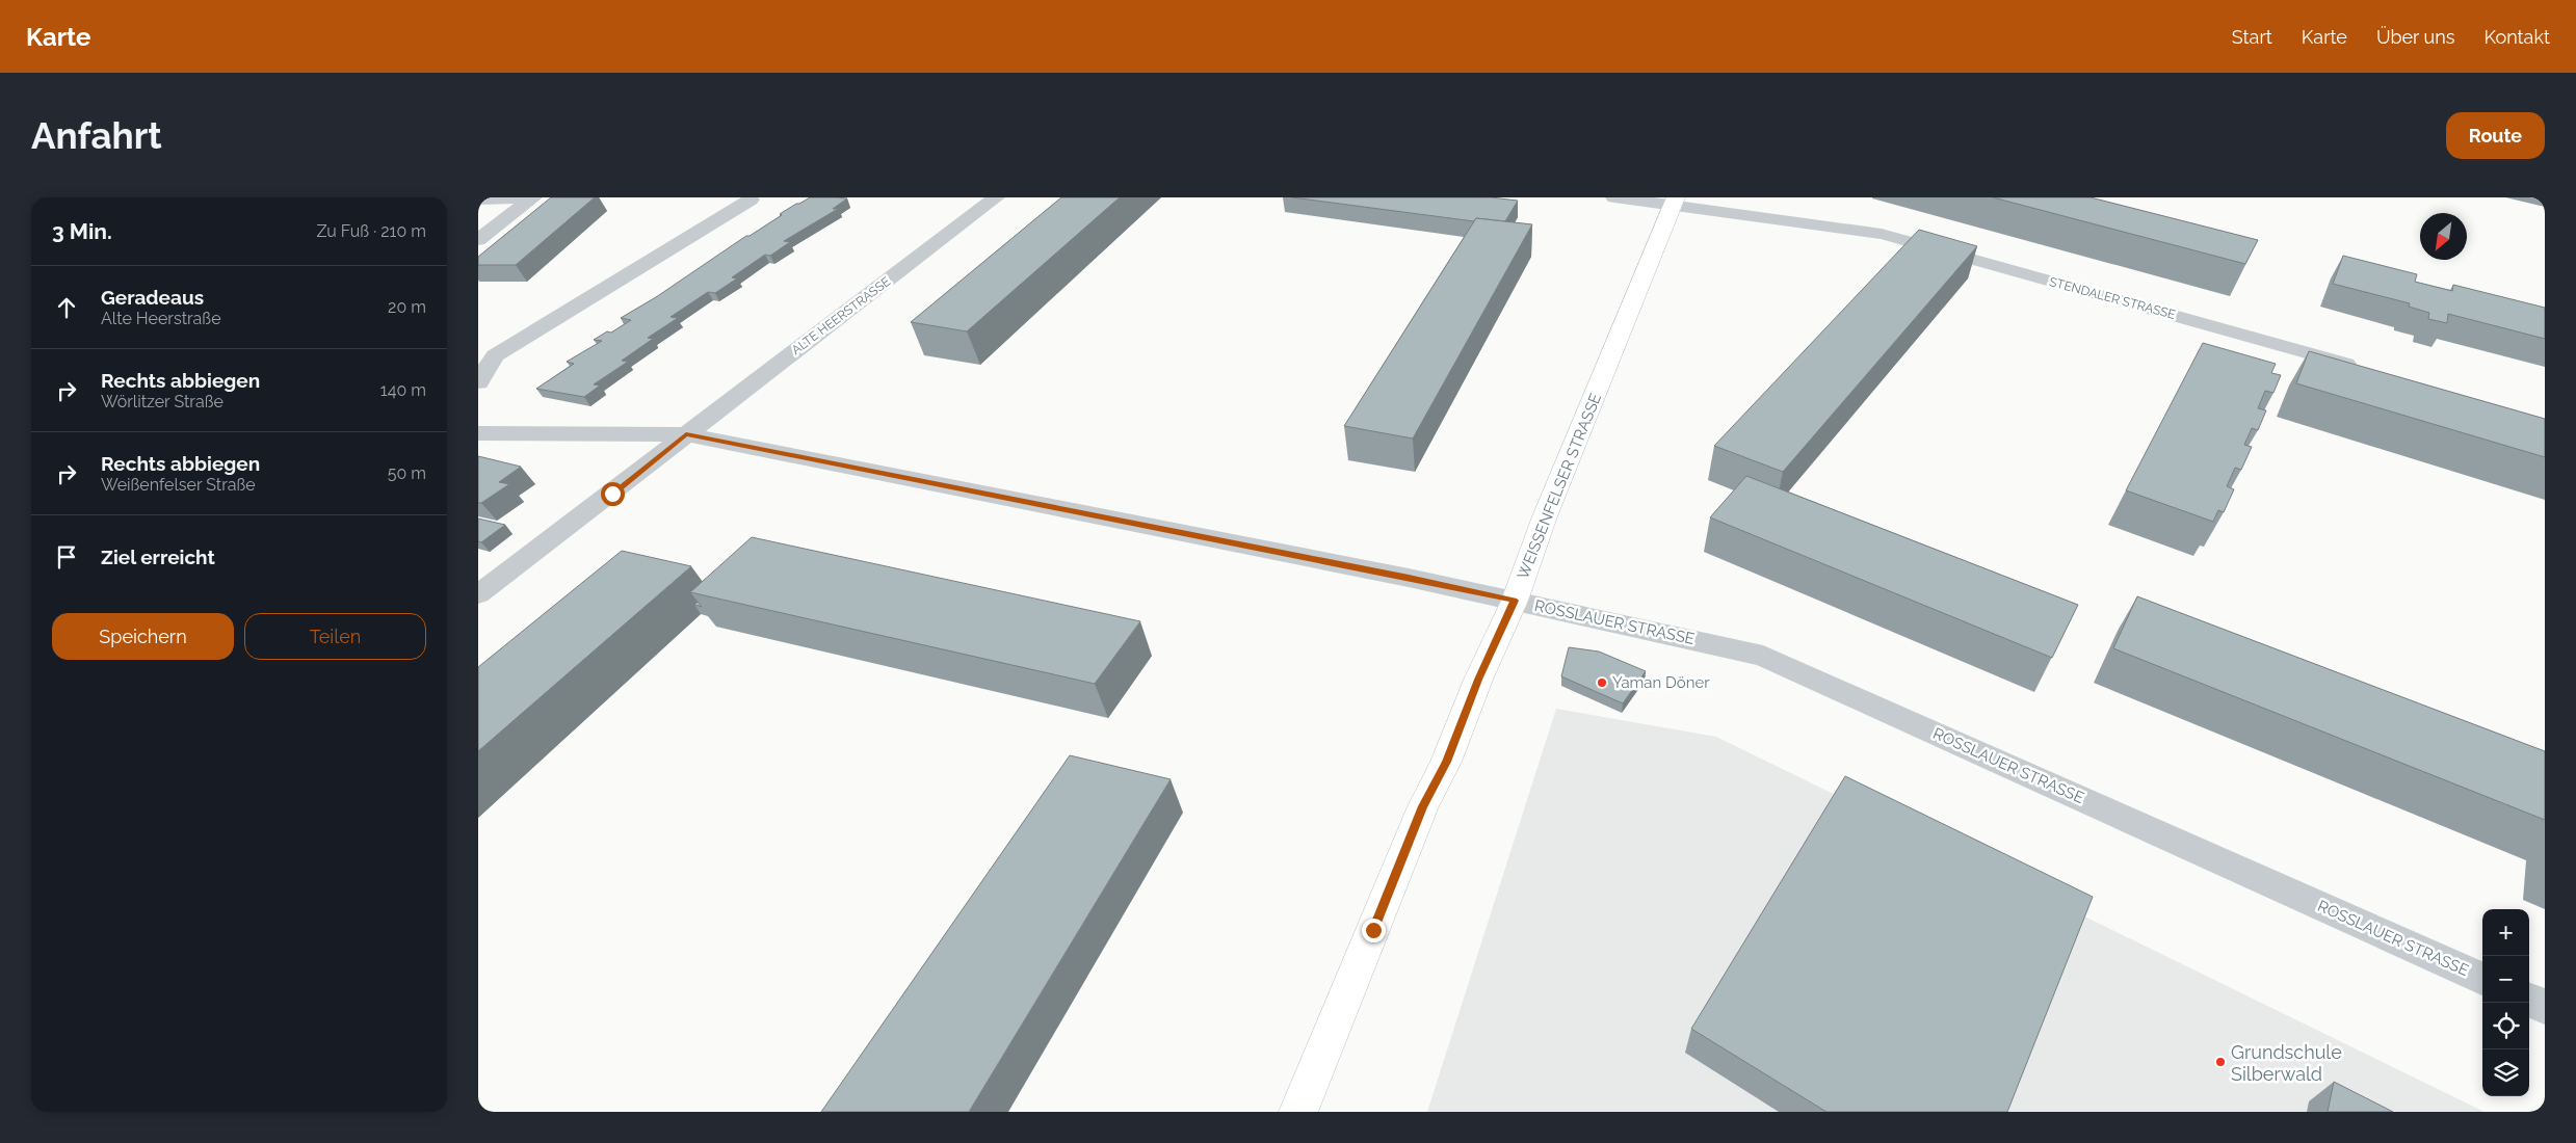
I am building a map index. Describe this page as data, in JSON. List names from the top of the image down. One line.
{"streets":{"street":["STENDALER STRASSE","ALTE HEERSTRASSE","WEISSENFELSER STRASSE","ROSSLAUER STRASSE"]},"crossings":[["STENDALER STRASSE","WEISSENFELSER STRASSE"],["ALTE HEERSTRASSE","ROSSLAUER STRASSE"],["WEISSENFELSER STRASSE","ROSSLAUER STRASSE"]],"places":["Yaman Döner","Grundschule Silberwald"],"north":"bottom left","page":{"header":"Karte","nav":["Start","Karte","Über uns","Kontakt"],"buttons":["Route",["Speichern","Teilen"]],"title":"Anfahrt","heading":["3 Min.","Zu Fuß · 210 m"],"list":[["Geradeaus","Alte Heerstraße","20 m"],["Rechts abbiegen","Wörlitzer Straße","140 m"],["Rechts abbiegen","Weißenfelser Straße","50 m"],"Ziel erreicht"],"map_buttons":["+","−"]}}
